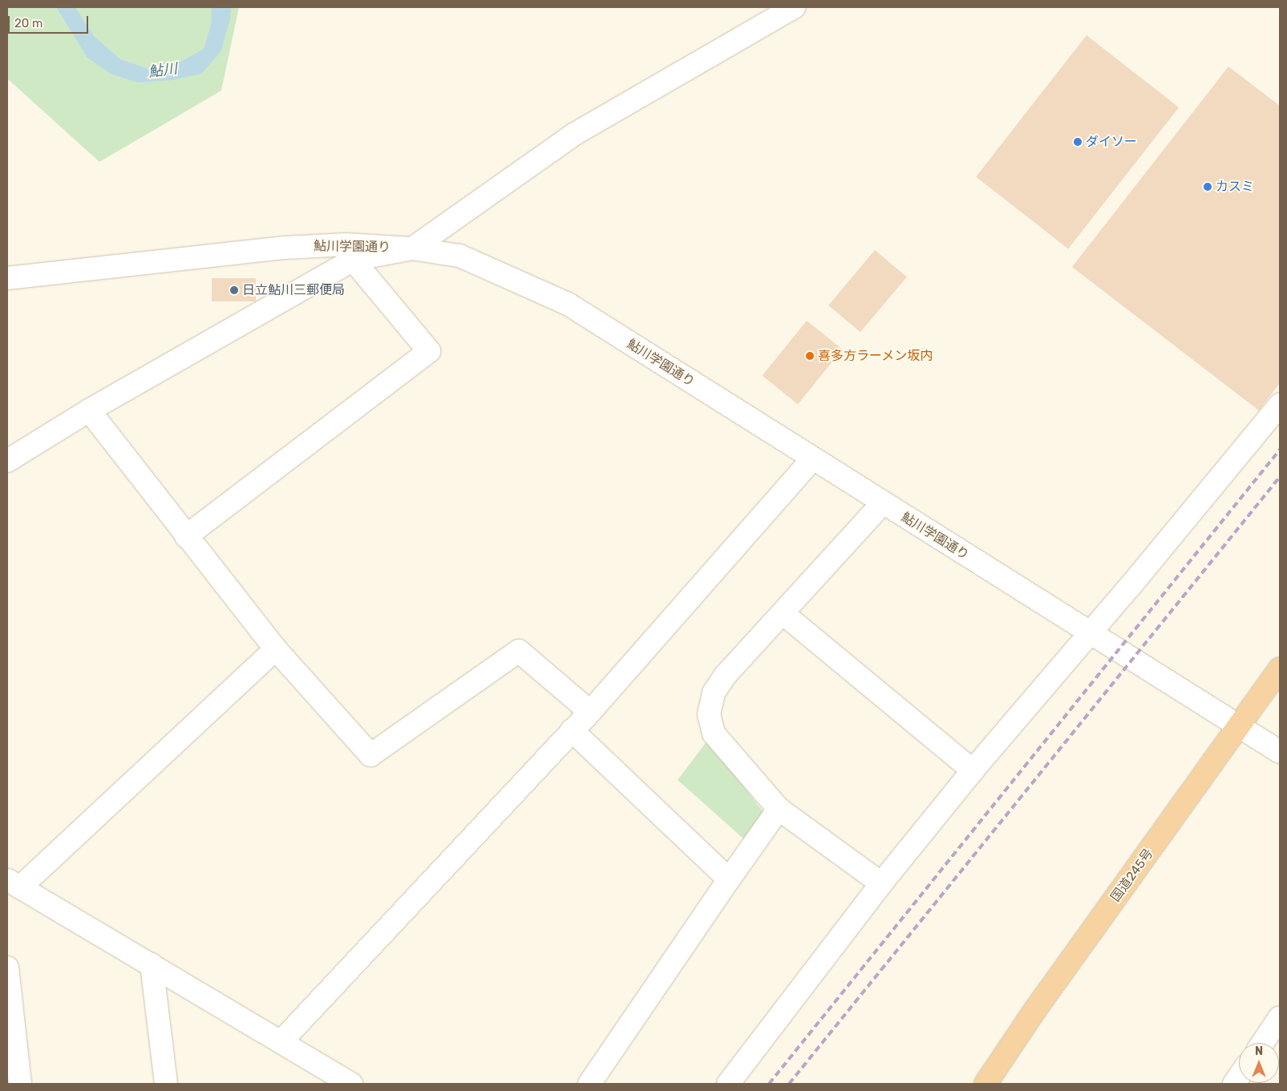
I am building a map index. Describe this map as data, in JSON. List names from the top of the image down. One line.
{"streets":{"highway":["国道245号"],"street":["鮎川学園通り"]},"crossings":[["鮎川学園通り","国道245号"]],"water":["鮎川"],"places":["ダイソー","カスミ","日立鮎川三郵便局","喜多方ラーメン坂内"],"scale_bar":"20 m","north":"top"}
